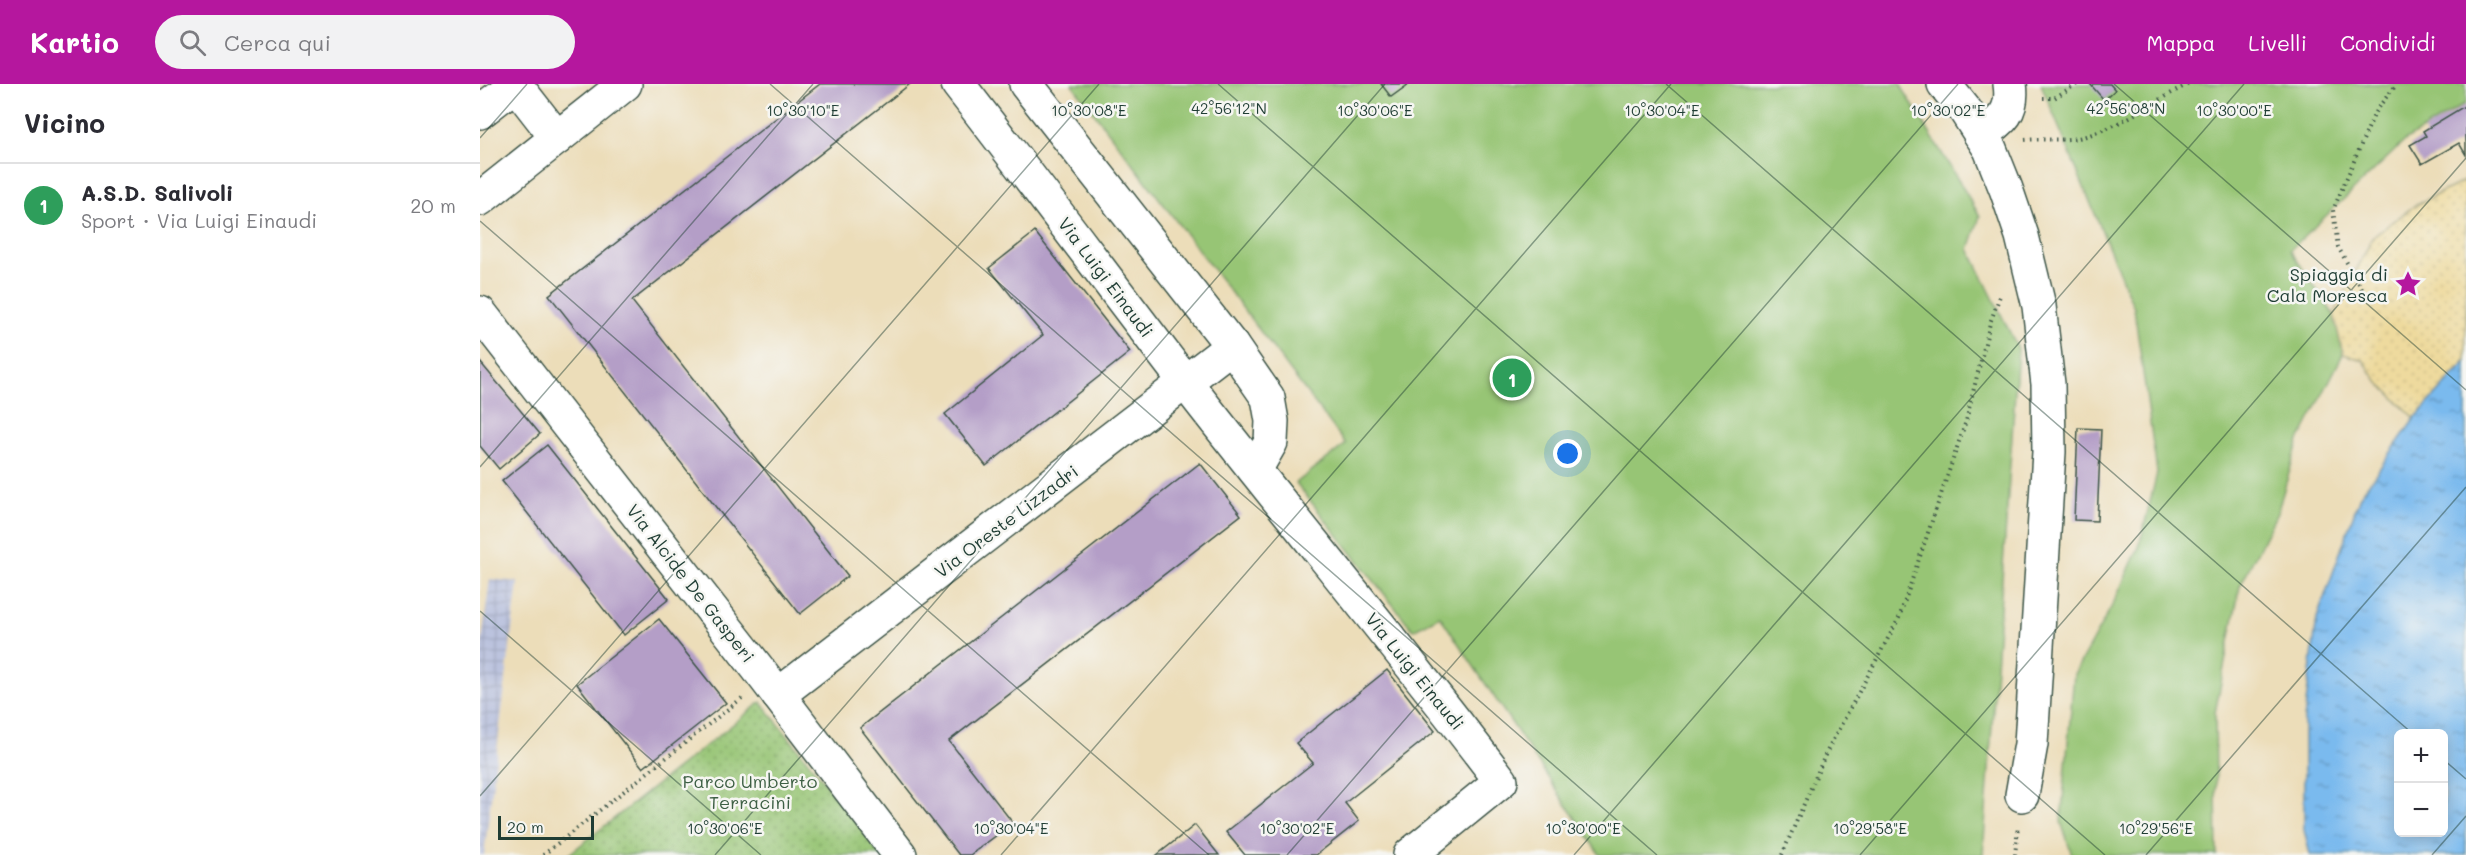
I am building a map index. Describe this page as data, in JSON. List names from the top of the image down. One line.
{"streets":{"street":["Via Luigi Einaudi","Via Oreste Lizzadri","Via Alcide De Gasperi"]},"crossings":[["Via Luigi Einaudi","Via Oreste Lizzadri"],["Via Oreste Lizzadri","Via Alcide De Gasperi"]],"parks":["Parco Umberto Terracini"],"places":{"place":["Spiaggia di Cala Moresca"]},"scale_bar":"20 m","page":{"header":"Kartio","search":"Cerca qui","nav":["Mappa","Livelli","Condividi"],"heading":"Vicino","list":[{"mark":"1","name":"A.S.D. Salivoli","note":"Sport · Via Luigi Einaudi","value":"20 m"}],"pins":"1","map_buttons":["+","−"],"scale":"20 m"},"coordinates":["42°56'08\"N","42°56'12\"N","10°30'10\"E","10°30'08\"E","10°30'06\"E","10°30'04\"E","10°30'02\"E","10°30'00\"E","10°29'58\"E","10°29'56\"E"]}
